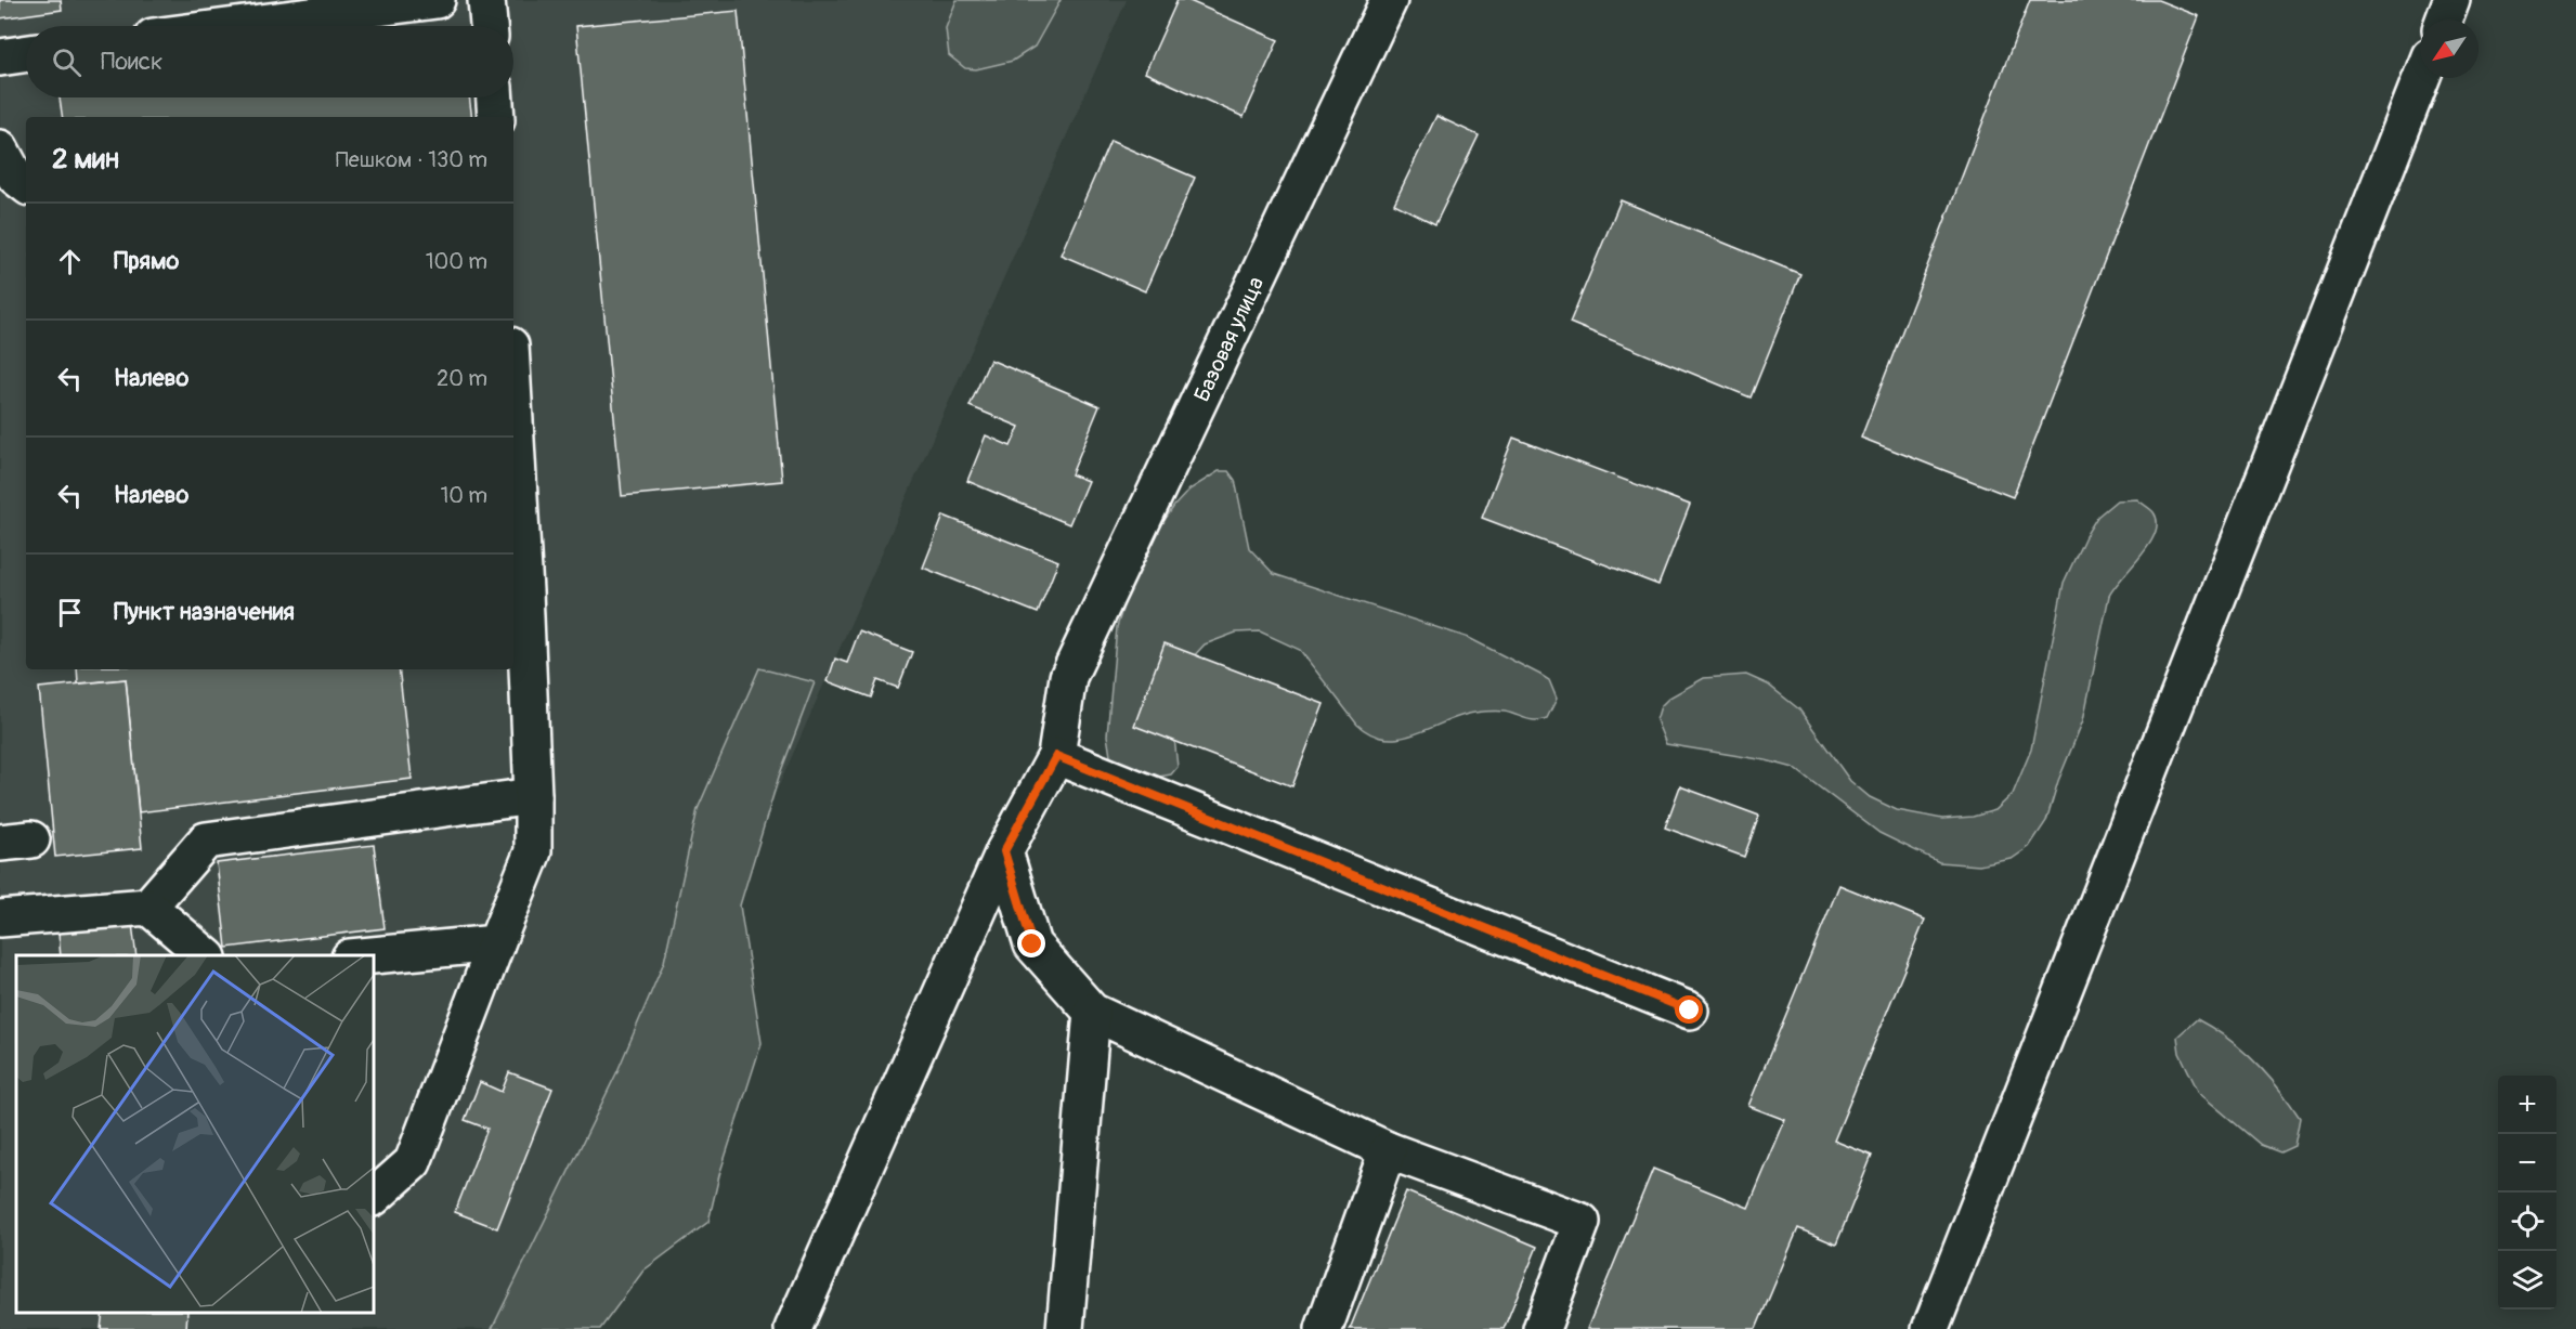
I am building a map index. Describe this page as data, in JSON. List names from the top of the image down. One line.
{"streets":{"street":["Базовая улица"]},"north":"bottom left","page":{"search":"Поиск","heading":["2 мин","Пешком · 130 m"],"list":[["Прямо","100 m"],["Налево","20 m"],["Налево","10 m"],"Пункт назначения"],"map_buttons":["+","−"]}}
